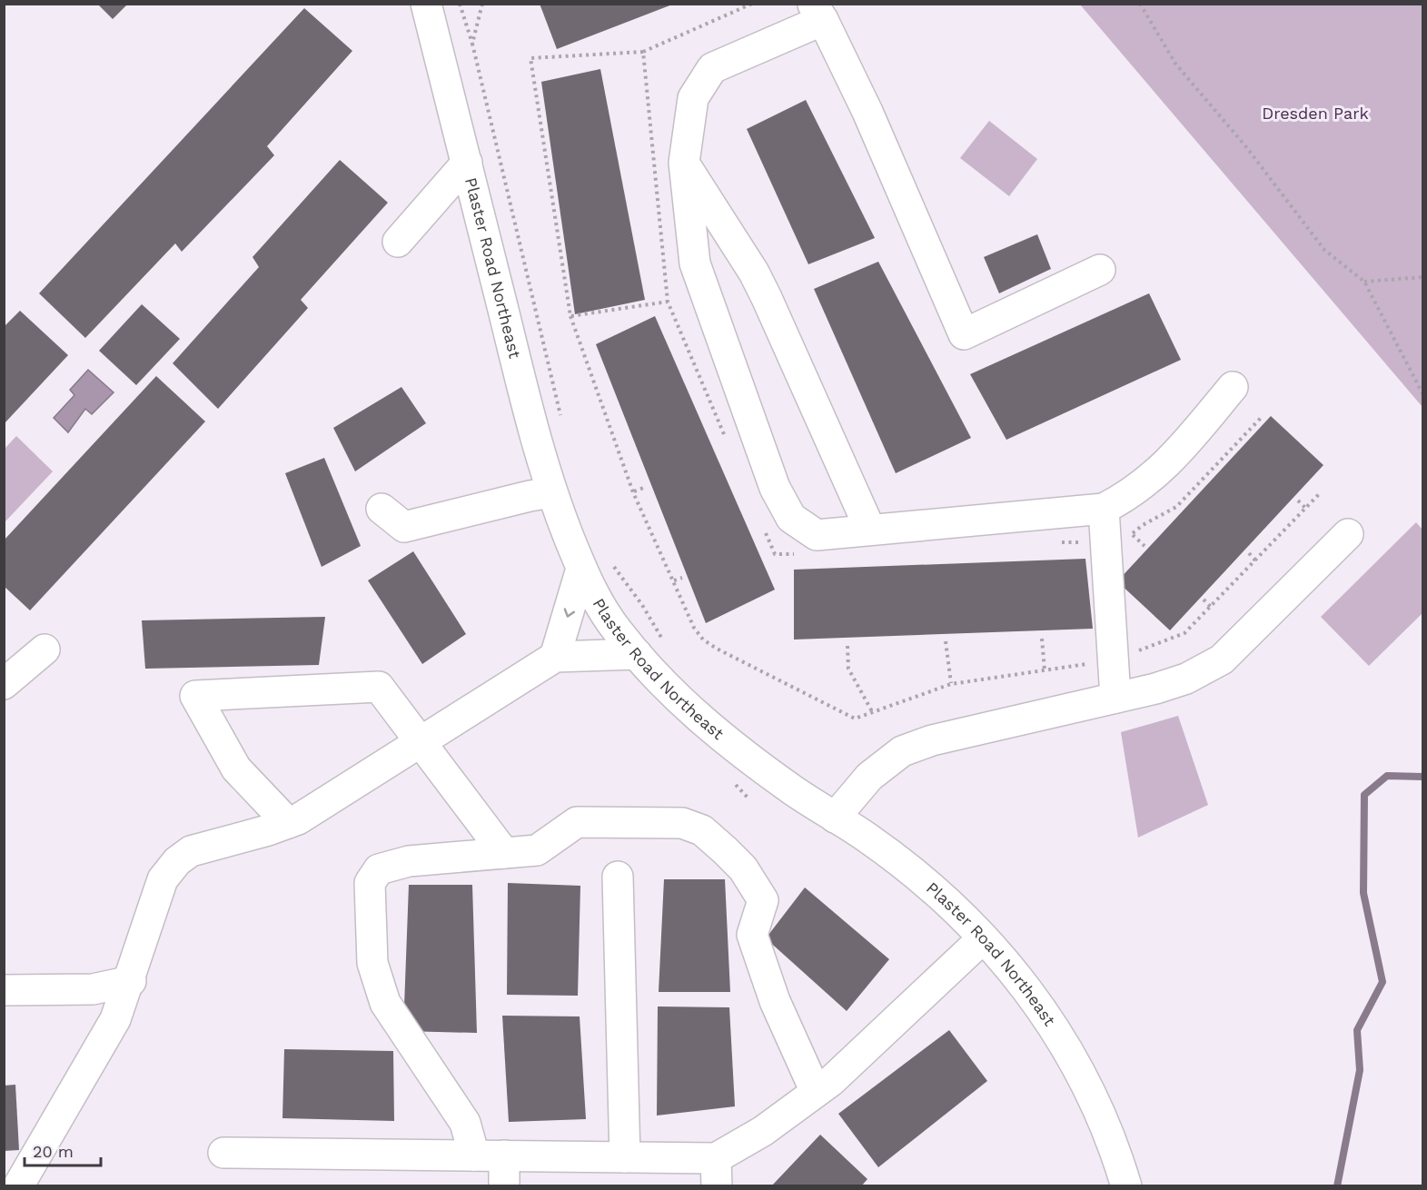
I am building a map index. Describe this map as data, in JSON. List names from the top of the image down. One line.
{"streets":{"street":["Plaster Road Northeast"]},"parks":["Dresden Park"],"scale_bar":"20 m"}
